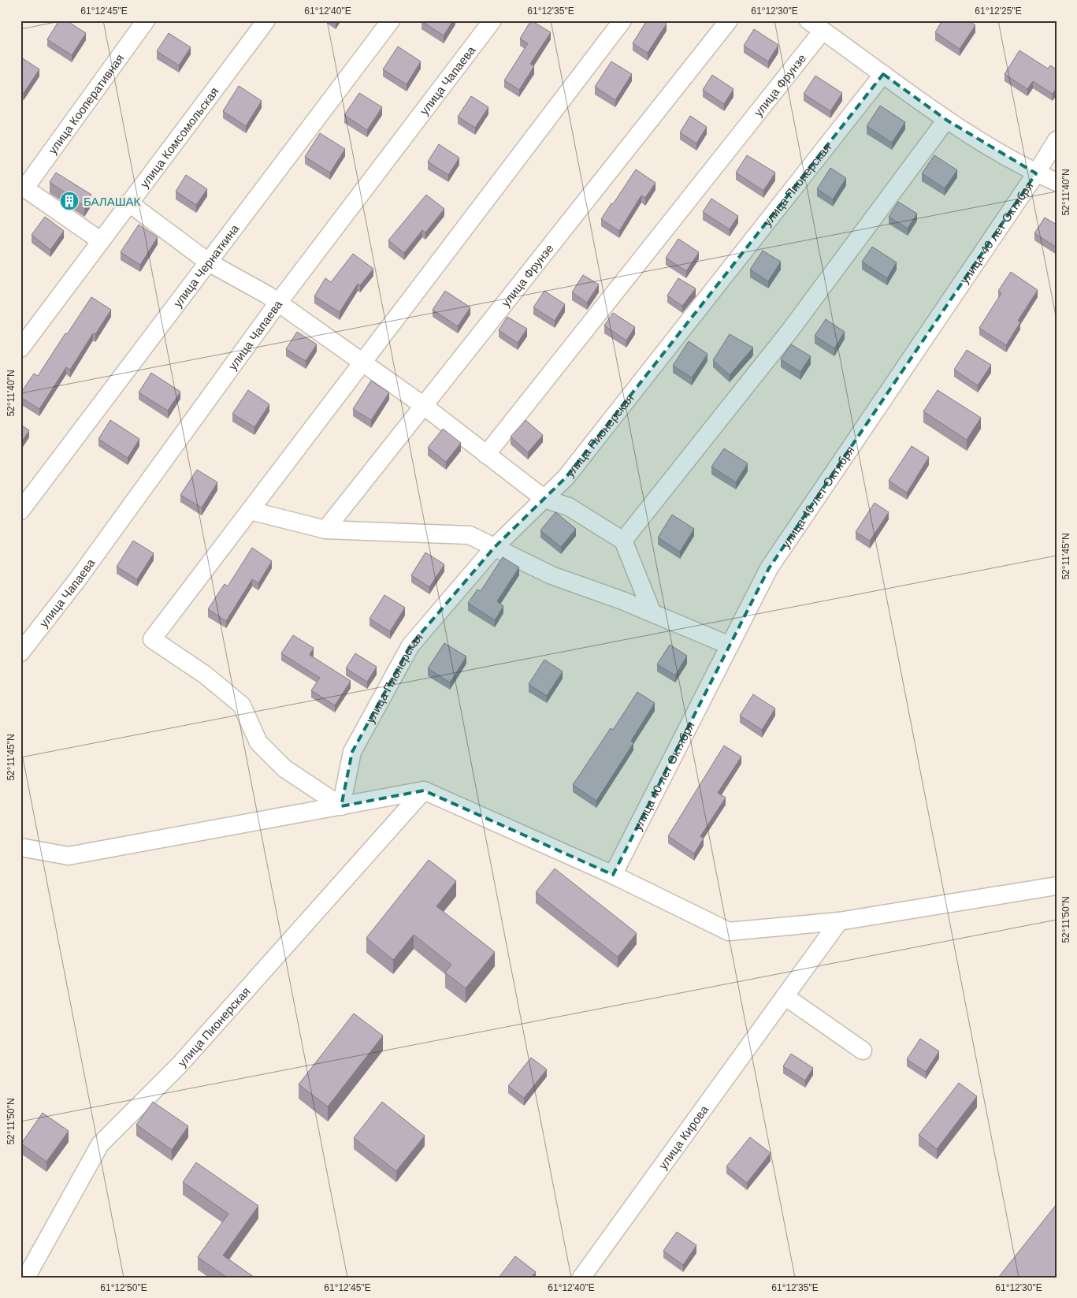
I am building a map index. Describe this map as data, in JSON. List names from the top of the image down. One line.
{"streets":{"street":["улица Чапаева","улица Фрунзе","улица Кооперативная","улица Комсомольская","улица Пионерская","улица 40 лет Октября","улица Чернаткина","улица Кирова"]},"places":{"building":["БАЛАШАК"]},"coordinates":["61°12'45\"E","61°12'40\"E","61°12'35\"E","61°12'30\"E","61°12'25\"E","52°11'40\"N","52°11'45\"N","52°11'50\"N","61°12'50\"E"]}
